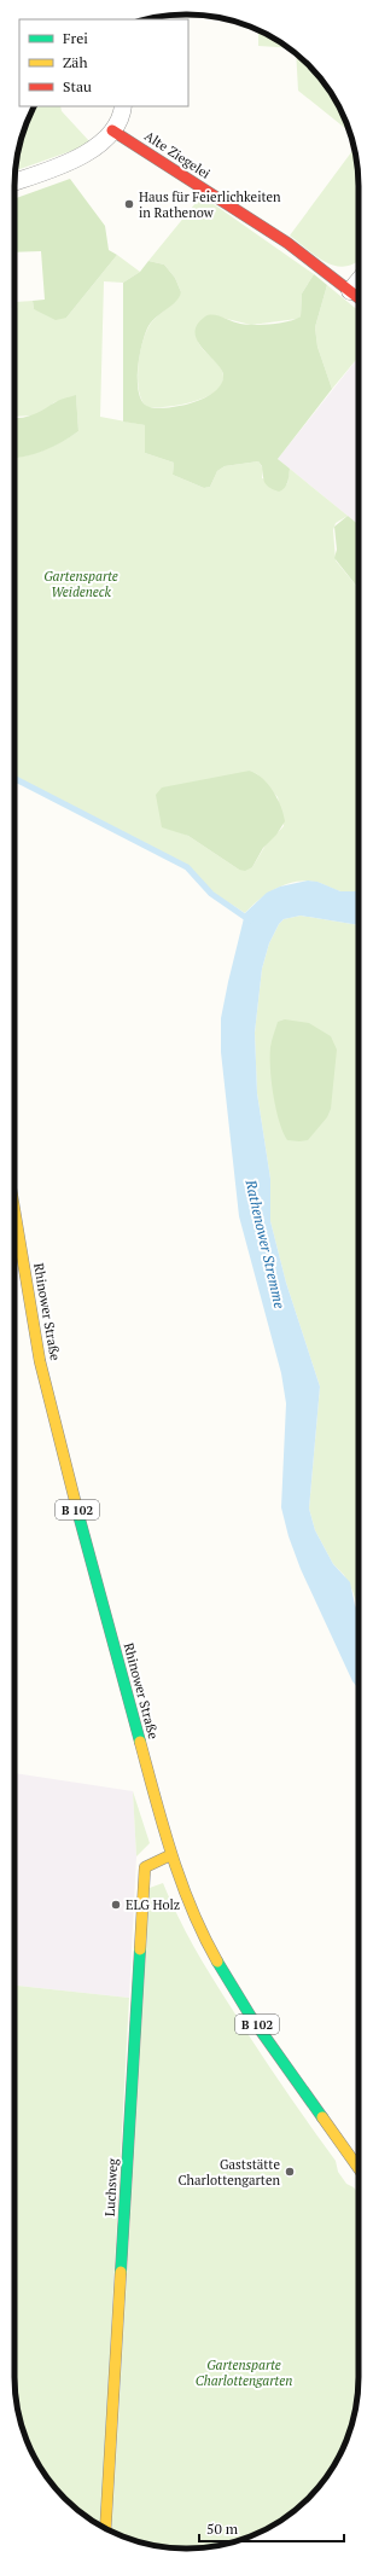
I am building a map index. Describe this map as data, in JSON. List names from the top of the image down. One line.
{"streets":{"main road":["Alte Ziegelei","Rhinower Straße","B 102","Luchsweg"]},"crossings":[["Rhinower Straße","Luchsweg"]],"water":["Rathenower Stremme"],"parks":["Gartensparte Weideneck","Gartensparte Charlottengarten"],"places":["Haus für Feierlichkeiten in Rathenow","ELG Holz","Gaststätte Charlottengarten"],"legend":["Frei","Zäh","Stau"],"scale_bar":"50 m"}
